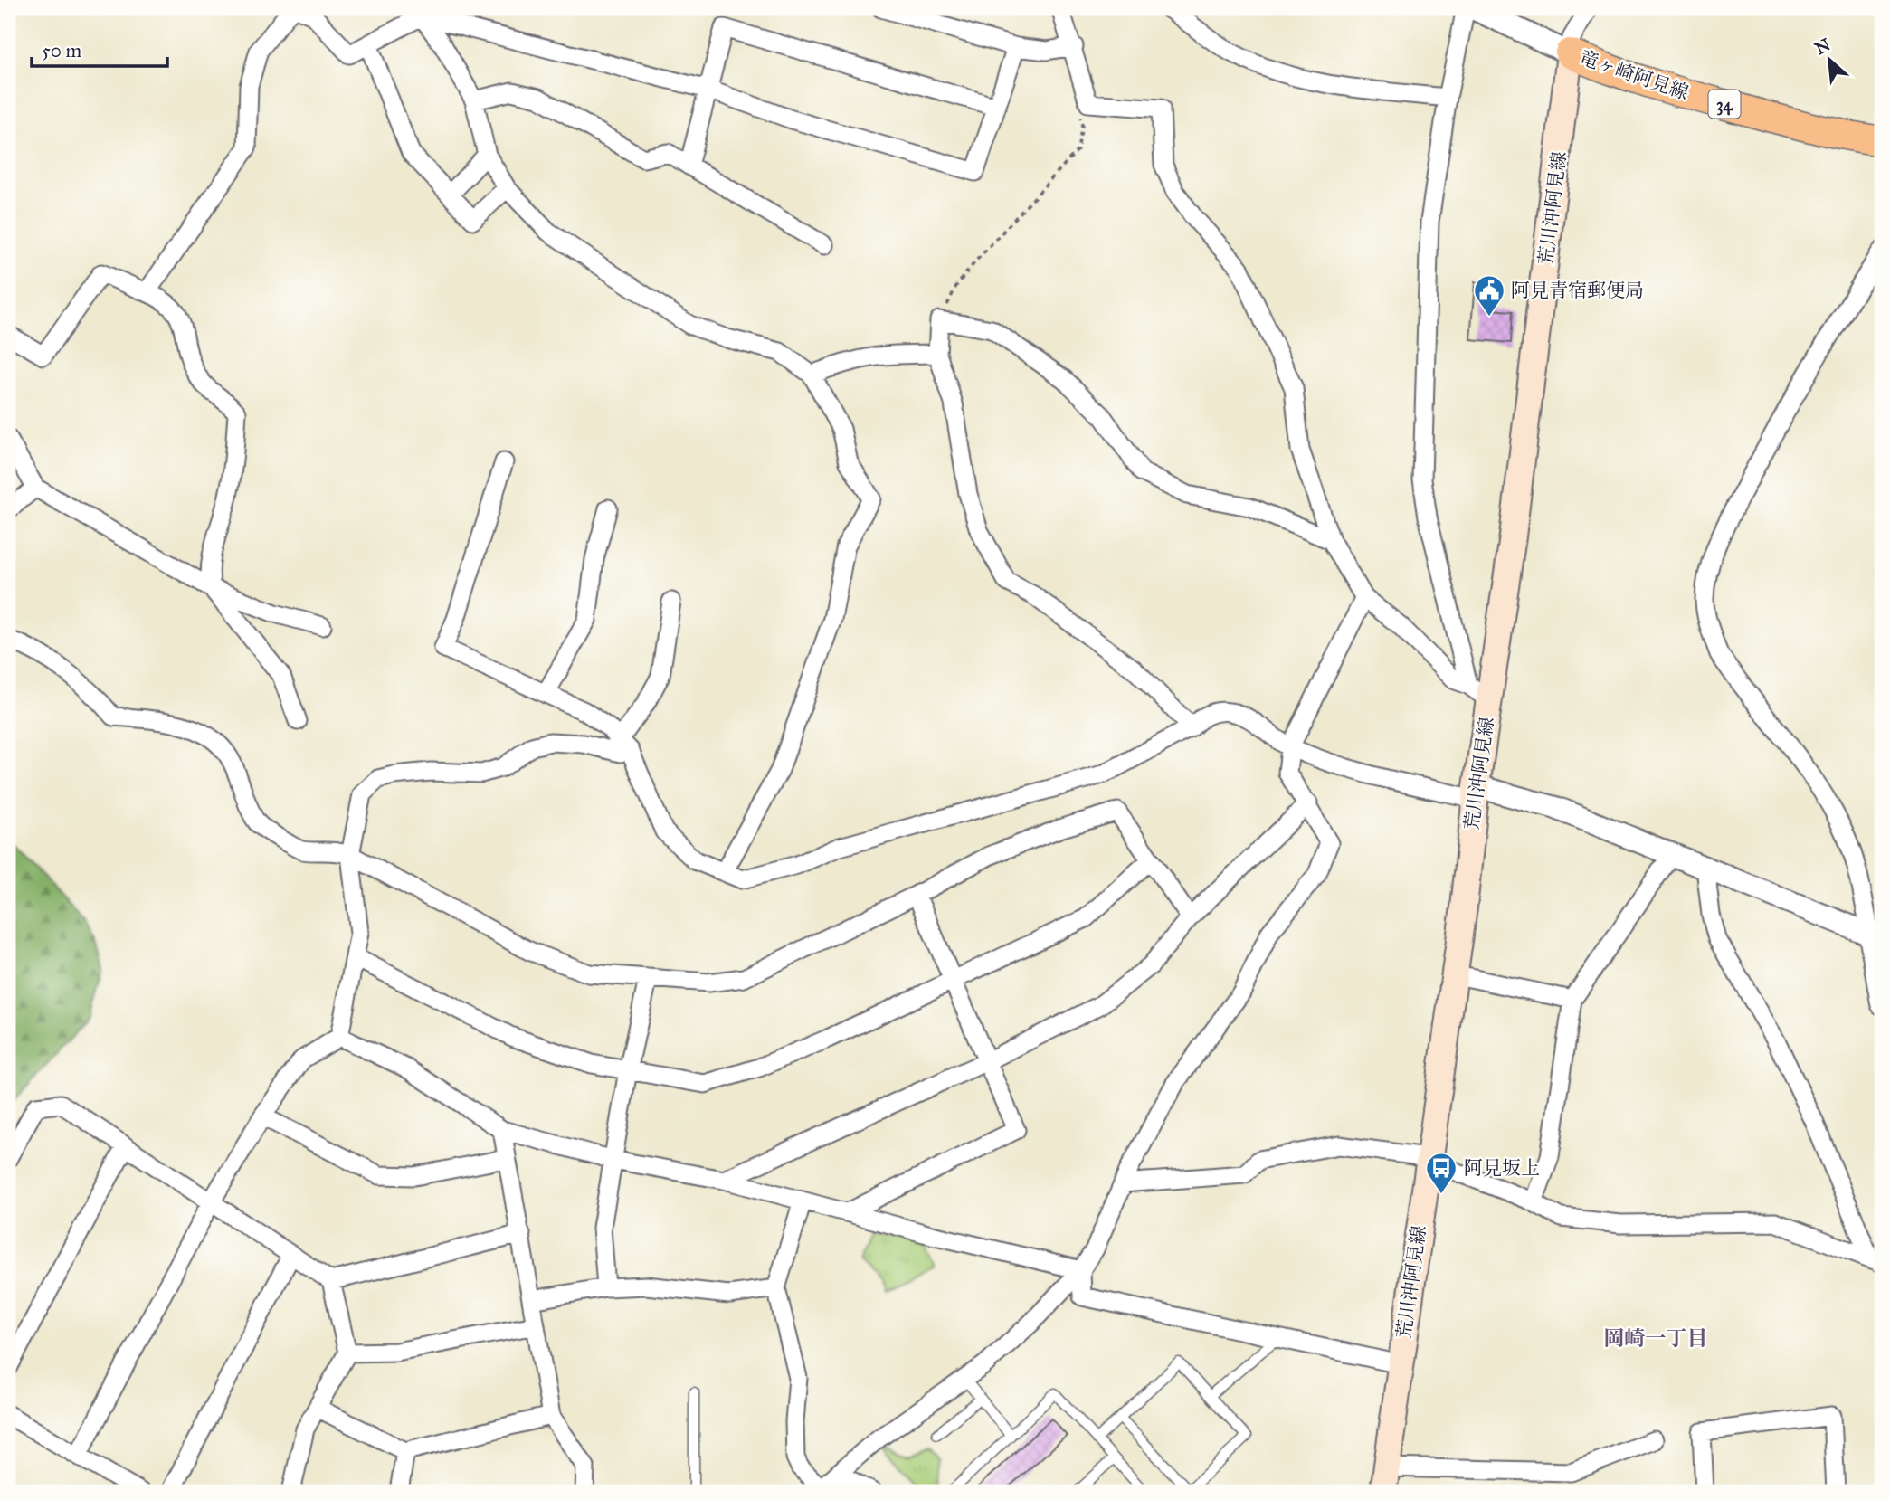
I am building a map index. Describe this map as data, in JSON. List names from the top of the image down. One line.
{"streets":{"main road":["竜ヶ崎阿見線","34","荒川沖阿見線"]},"crossings":[["竜ヶ崎阿見線","荒川沖阿見線"]],"districts":["岡崎一丁目"],"places":{"public building":["阿見青宿郵便局"],"bus stop":["阿見坂上"]},"scale_bar":"50 m","north":"top left"}
